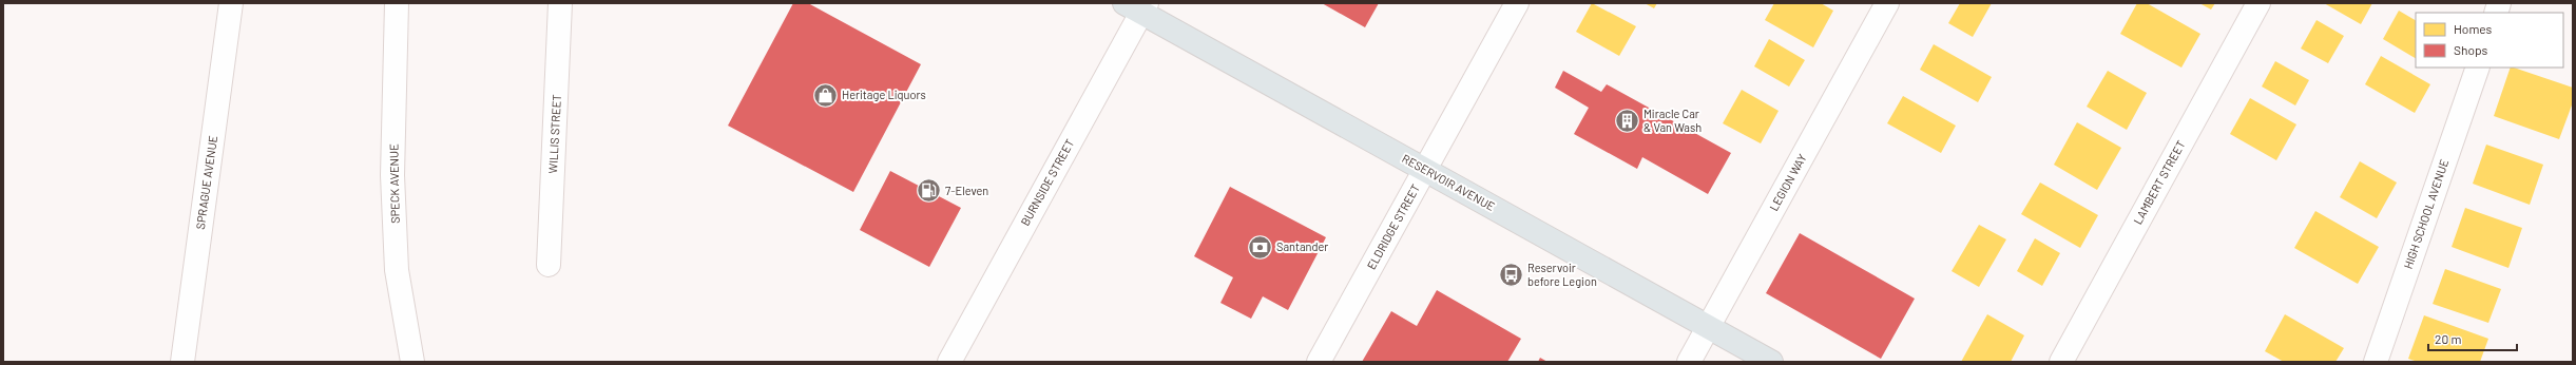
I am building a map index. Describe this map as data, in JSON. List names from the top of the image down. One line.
{"streets":{"main road":["RESERVOIR AVENUE"],"street":["WILLIS STREET","SPRAGUE AVENUE","BURNSIDE STREET","LEGION WAY","LAMBERT STREET","SPECK AVENUE","HIGH SCHOOL AVENUE","ELDRIDGE STREET"]},"crossings":[["BURNSIDE STREET","RESERVOIR AVENUE"],["RESERVOIR AVENUE","LEGION WAY"],["RESERVOIR AVENUE","ELDRIDGE STREET"]],"places":{"shop":["Heritage Liquors"],"building":["Miracle Car & Van Wash"],"fuel station":["7-Eleven"],"bank":["Santander"],"bus stop":["Reservoir before Legion"]},"legend":["Homes","Shops"],"scale_bar":"20 m"}
